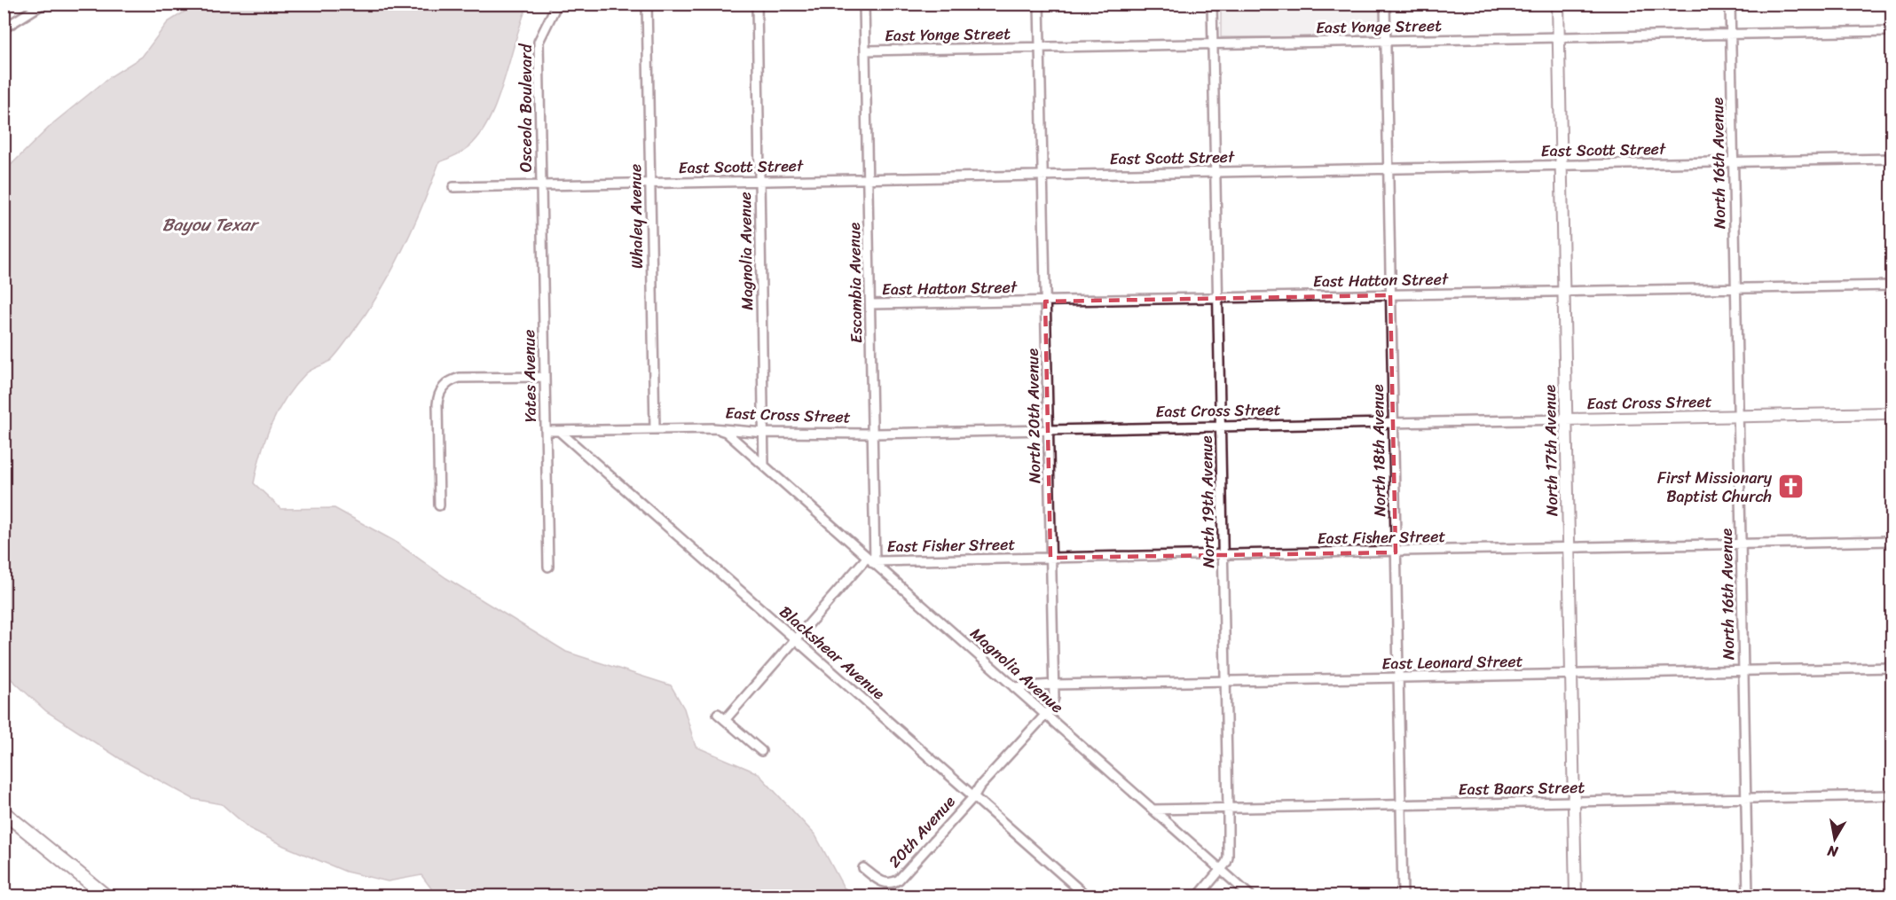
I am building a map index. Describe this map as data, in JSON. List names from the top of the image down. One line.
{"streets":{"street":["East Yonge Street","Osceola Boulevard","East Scott Street","North 16th Avenue","Whaley Avenue","Magnolia Avenue","East Hatton Street","Escambia Avenue","Yates Avenue","East Cross Street","North 20th Avenue","North 18th Avenue","North 17th Avenue","North 19th Avenue","East Fisher Street","Blackshear Avenue","East Leonard Street","East Baars Street","20th Avenue"]},"crossings":[["East Yonge Street","North 16th Avenue"],["East Yonge Street","Escambia Avenue"],["East Yonge Street","North 20th Avenue"],["East Yonge Street","North 18th Avenue"],["East Yonge Street","North 17th Avenue"],["East Yonge Street","North 19th Avenue"],["Osceola Boulevard","East Scott Street"],["Osceola Boulevard","Yates Avenue"],["East Scott Street","North 16th Avenue"],["East Scott Street","Whaley Avenue"],["East Scott Street","Magnolia Avenue"],["East Scott Street","Escambia Avenue"],["East Scott Street","Yates Avenue"],["East Scott Street","North 20th Avenue"],["East Scott Street","North 18th Avenue"],["East Scott Street","North 17th Avenue"],["East Scott Street","North 19th Avenue"],["North 16th Avenue","East Hatton Street"],["North 16th Avenue","East Cross Street"],["North 16th Avenue","East Fisher Street"],["North 16th Avenue","East Leonard Street"],["North 16th Avenue","East Baars Street"],["Whaley Avenue","East Cross Street"],["Magnolia Avenue","Escambia Avenue"],["Magnolia Avenue","East Cross Street"],["Magnolia Avenue","North 20th Avenue"],["Magnolia Avenue","North 19th Avenue"],["Magnolia Avenue","East Fisher Street"],["Magnolia Avenue","East Leonard Street"],["Magnolia Avenue","East Baars Street"],["East Hatton Street","Escambia Avenue"],["East Hatton Street","North 20th Avenue"],["East Hatton Street","North 18th Avenue"],["East Hatton Street","North 17th Avenue"],["East Hatton Street","North 19th Avenue"],["Escambia Avenue","East Cross Street"],["Escambia Avenue","East Fisher Street"],["Yates Avenue","East Cross Street"],["East Cross Street","North 20th Avenue"],["East Cross Street","North 18th Avenue"],["East Cross Street","North 17th Avenue"],["East Cross Street","North 19th Avenue"],["East Cross Street","Blackshear Avenue"],["North 20th Avenue","East Fisher Street"],["North 20th Avenue","Blackshear Avenue"],["North 20th Avenue","East Leonard Street"],["North 20th Avenue","20th Avenue"],["North 18th Avenue","East Fisher Street"],["North 18th Avenue","East Leonard Street"],["North 18th Avenue","East Baars Street"],["North 17th Avenue","East Fisher Street"],["North 17th Avenue","East Leonard Street"],["North 17th Avenue","East Baars Street"],["North 19th Avenue","East Fisher Street"],["North 19th Avenue","East Leonard Street"],["North 19th Avenue","East Baars Street"],["Blackshear Avenue","20th Avenue"]],"water":["Bayou Texar"],"places":{"church":["First Missionary Baptist Church"]},"north":"bottom"}
